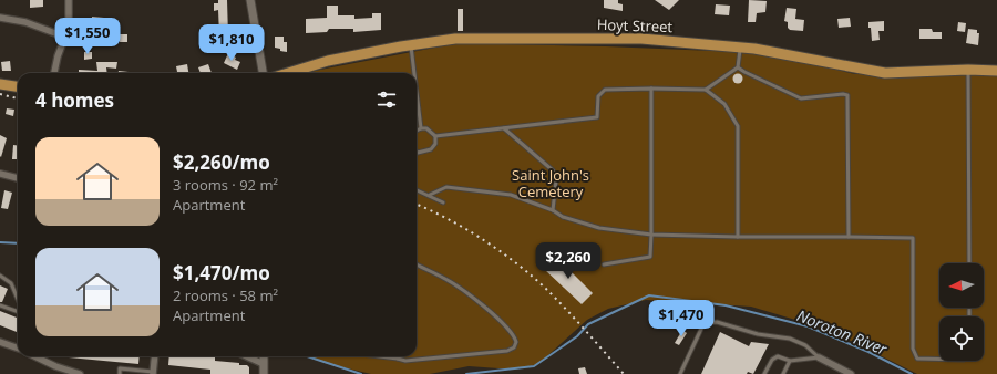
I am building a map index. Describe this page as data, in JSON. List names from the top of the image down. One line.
{"streets":{"main road":["Hoyt Street"]},"water":["Noroton River"],"parks":["Saint John's Cemetery"],"north":"left","page":{"price":["$1,550","$1,810","$2,260","$1,470"],"heading":"4 homes","list":[{"name":"$2,260/mo","note":"3 rooms · 92 m² · Apartment"},{"name":"$1,470/mo","note":"2 rooms · 58 m² · Apartment"}]}}
